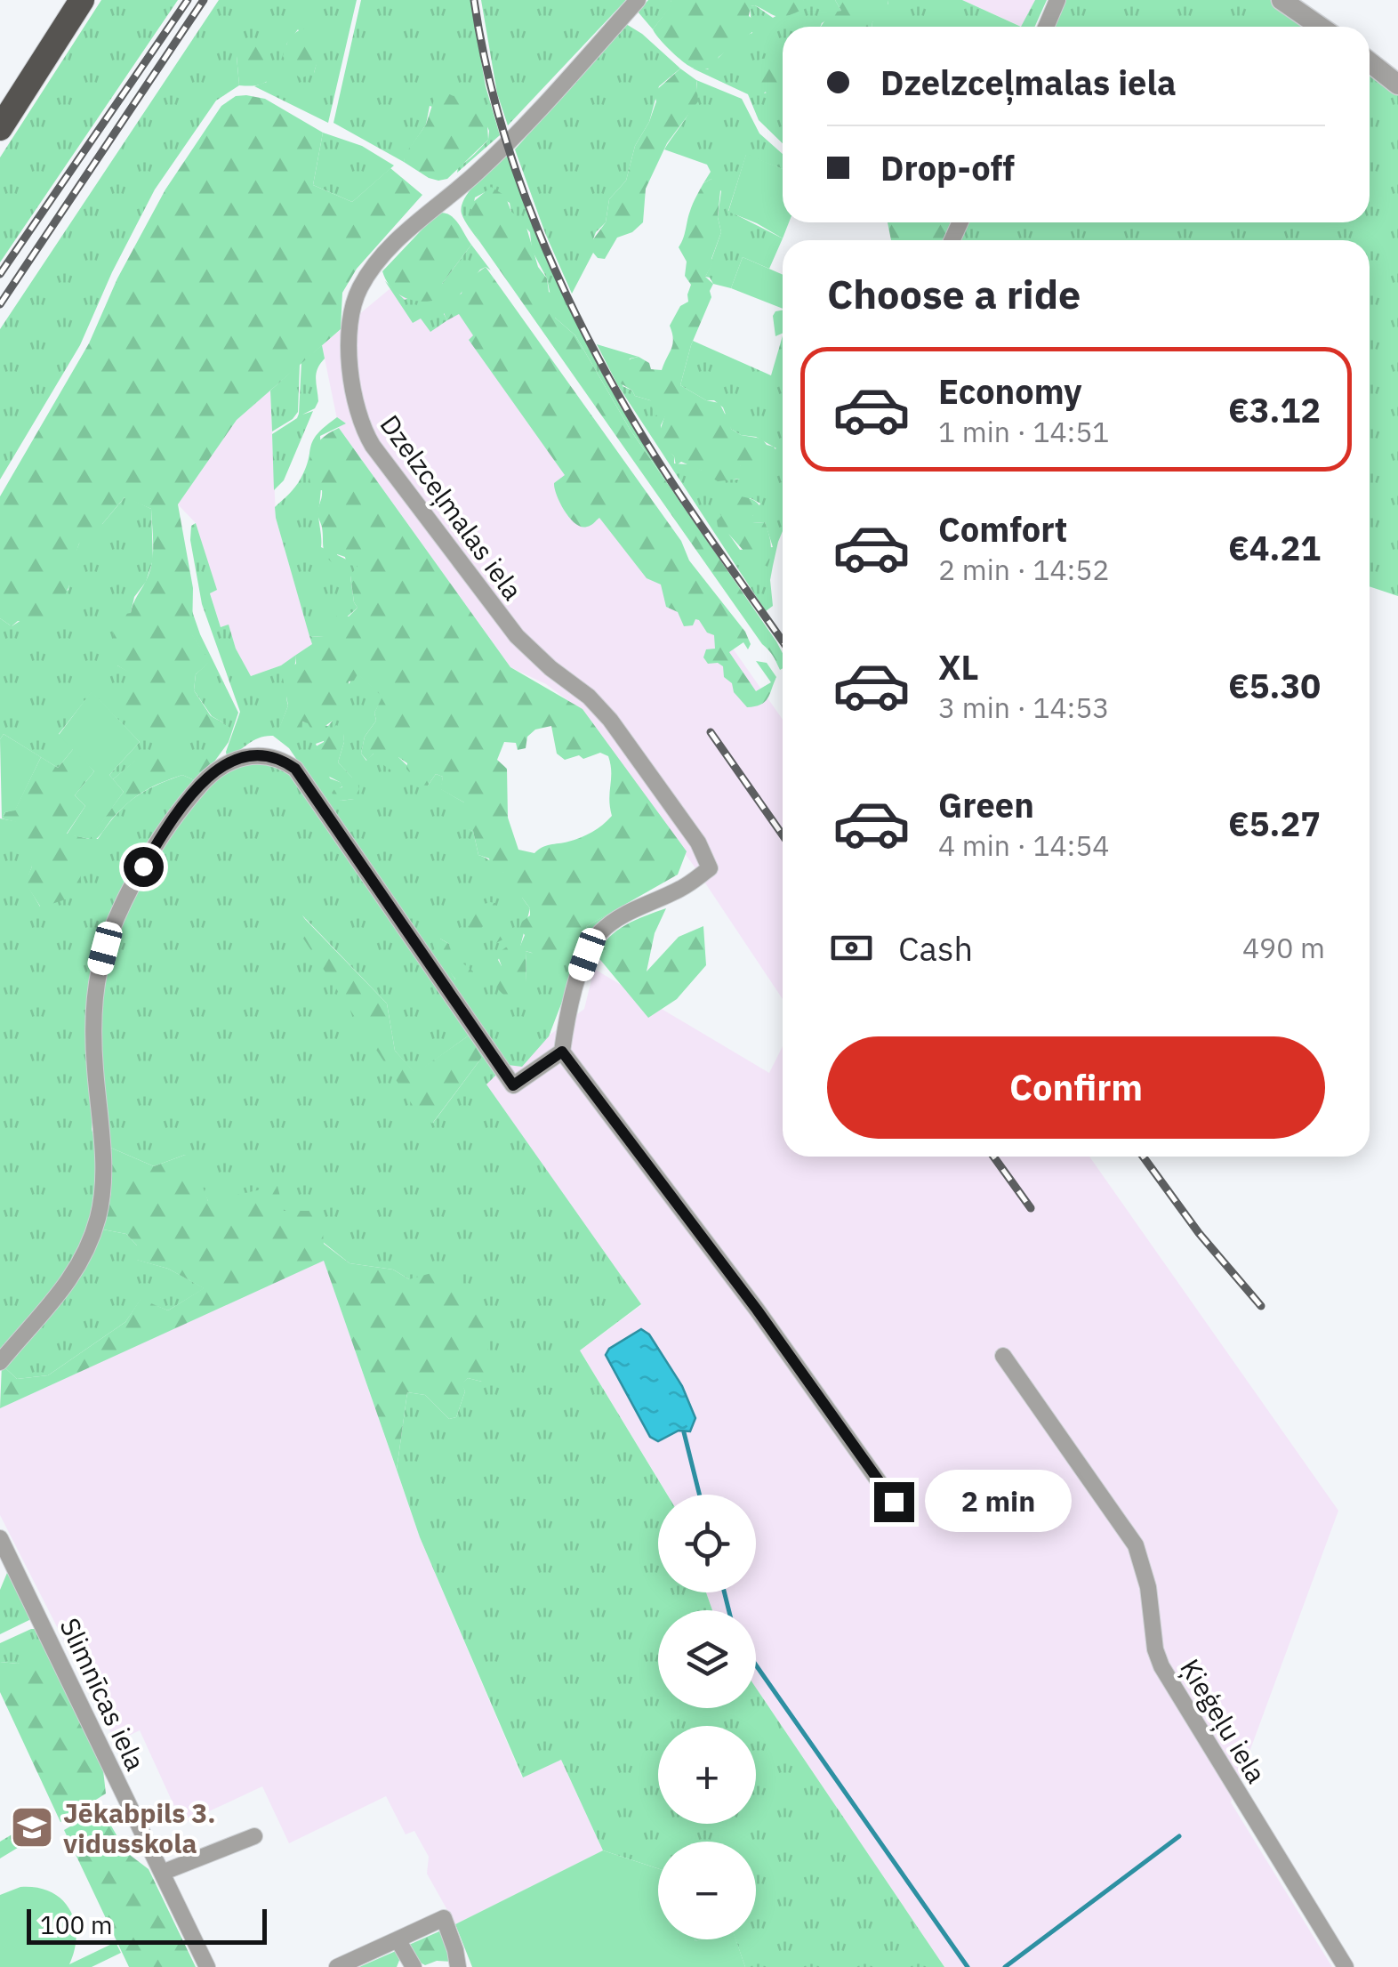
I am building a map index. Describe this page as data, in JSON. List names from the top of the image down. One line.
{"streets":{"street":["Dzelzceļmalas iela","Slimnīcas iela","Ķieģeļu iela"]},"places":{"school or university":["Jēkabpils 3. vidusskola"]},"scale_bar":"100 m","page":{"banner":["Dzelzceļmalas iela","Drop-off"],"heading":"Choose a ride","list":[{"name":"Economy","note":"1 min · 14:51","value":"€3.12"},{"name":"Comfort","note":"2 min · 14:52","value":"€4.21"},{"name":"XL","note":"3 min · 14:53","value":"€5.30"},{"name":"Green","note":"4 min · 14:54","value":"€5.27"}],"pay":["Cash","490 m"],"buttons":"Confirm","bubble":"2 min","map_buttons":["+","−"],"scale":"100 m"}}
